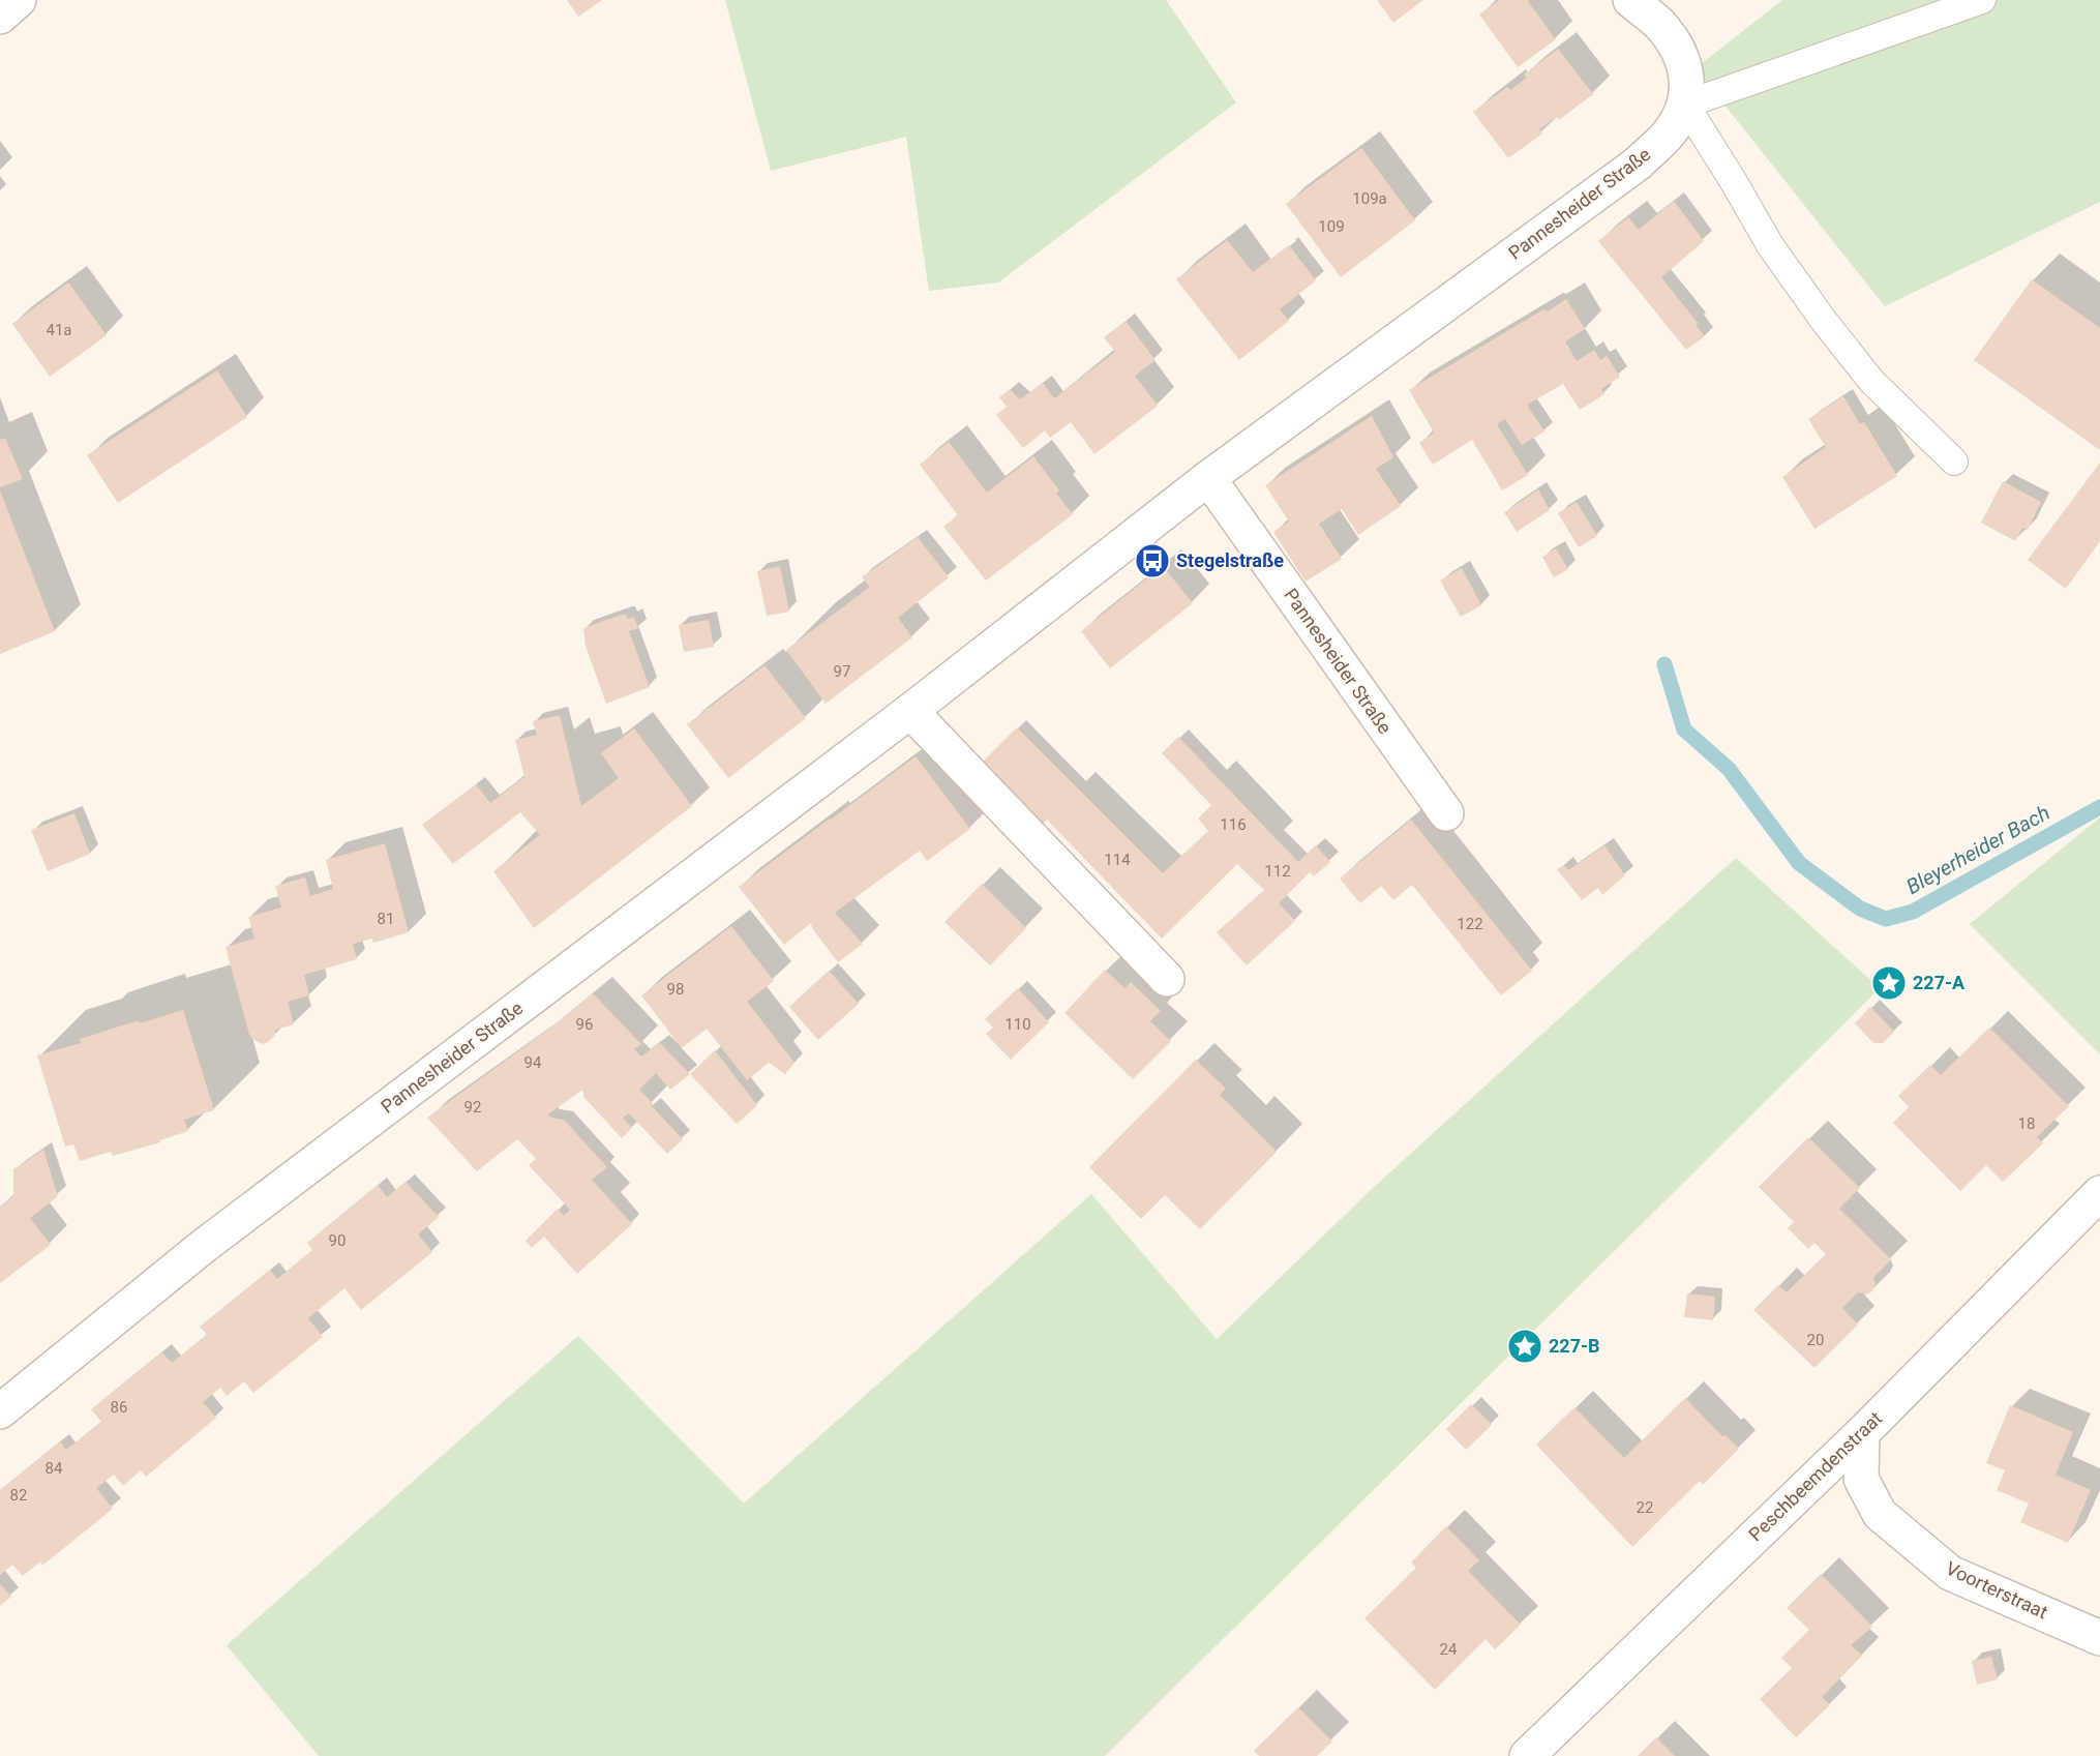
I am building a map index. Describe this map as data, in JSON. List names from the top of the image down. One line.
{"streets":{"street":["Pannesheider Straße","Peschbeemdenstraat","Voorterstraat"]},"crossings":[["Peschbeemdenstraat","Voorterstraat"]],"water":["Bleyerheider Bach"],"places":{"bus stop":["Stegelstraße"],"place":["227-A","227-B"]},"house_numbers":["109a","109","41a","97","116","114","112","81","122","98","96","110","94","92","18","90","20","86","84","82","22","24"]}
